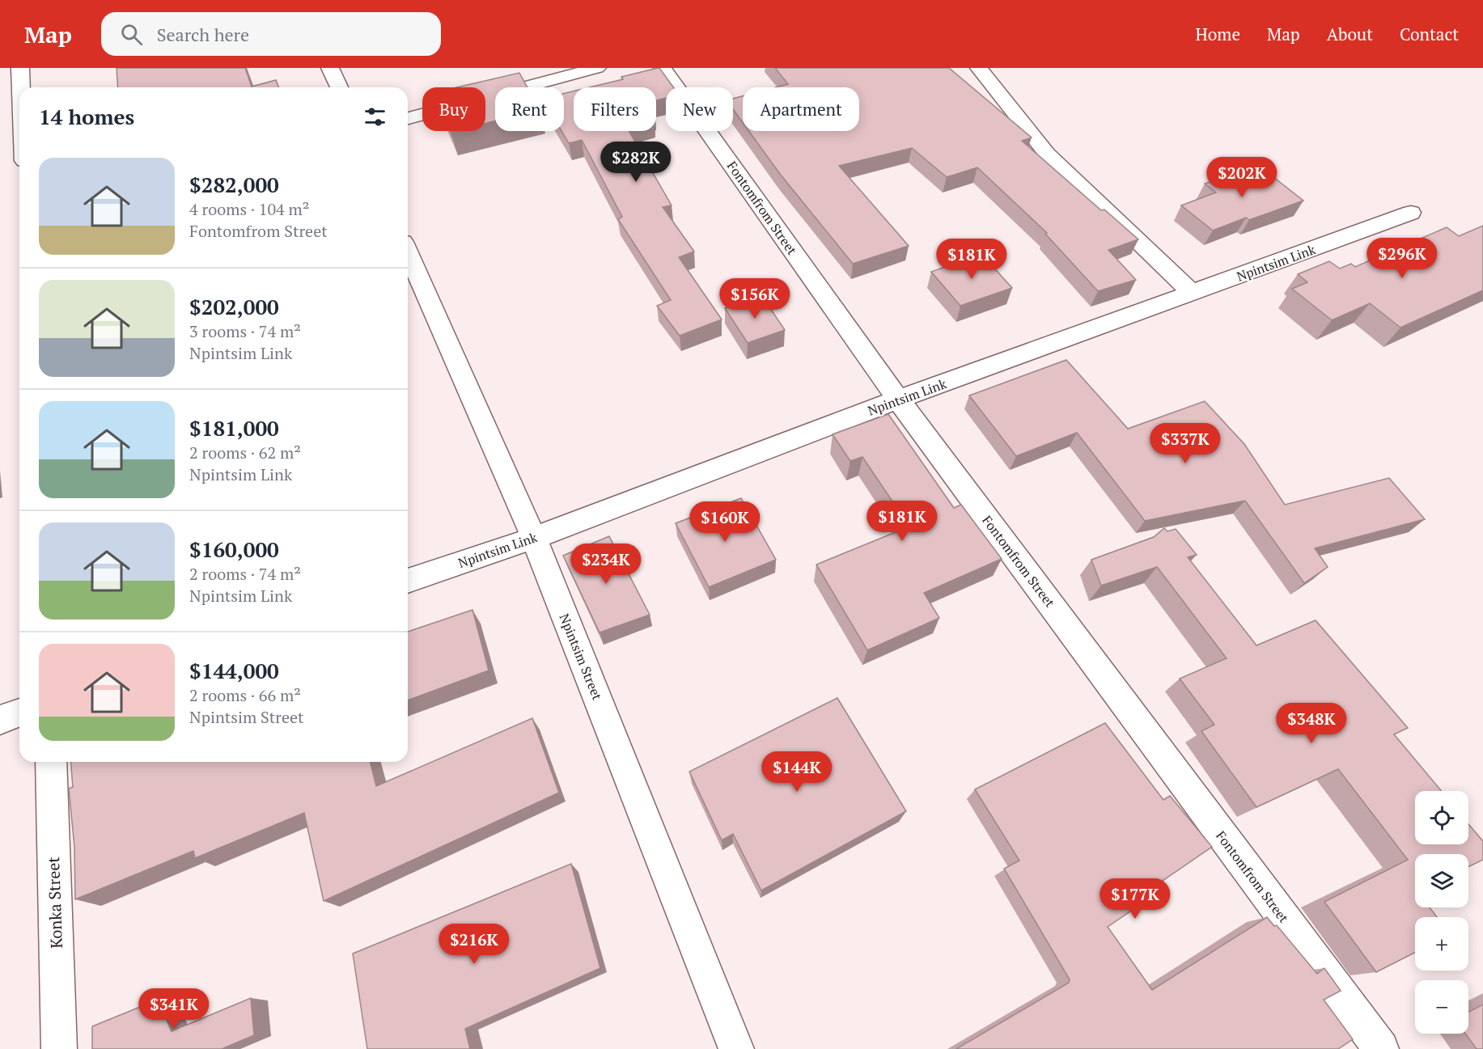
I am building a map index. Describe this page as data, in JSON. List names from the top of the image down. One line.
{"streets":{"street":["Fontomfrom Street","Npintsim Link","Npintsim Street","Konka Street"]},"crossings":[["Fontomfrom Street","Npintsim Link"],["Npintsim Link","Npintsim Street"]],"page":{"header":"Map","search":"Search here","nav":["Home","Map","About","Contact"],"chip":["Buy","Rent","Filters","New","Apartment"],"heading":"14 homes","price":["$282K","$202K","$296K","$181K","$156K","$337K","$181K","$160K","$234K","$348K","$144K","$177K","$216K","$341K"],"list":[{"name":"$282,000","note":"4 rooms · 104 m² · Fontomfrom Street"},{"name":"$202,000","note":"3 rooms · 74 m² · Npintsim Link"},{"name":"$181,000","note":"2 rooms · 62 m² · Npintsim Link"},{"name":"$160,000","note":"2 rooms · 74 m² · Npintsim Link"},{"name":"$144,000","note":"2 rooms · 66 m² · Npintsim Street"}],"map_buttons":["+","−"]}}
